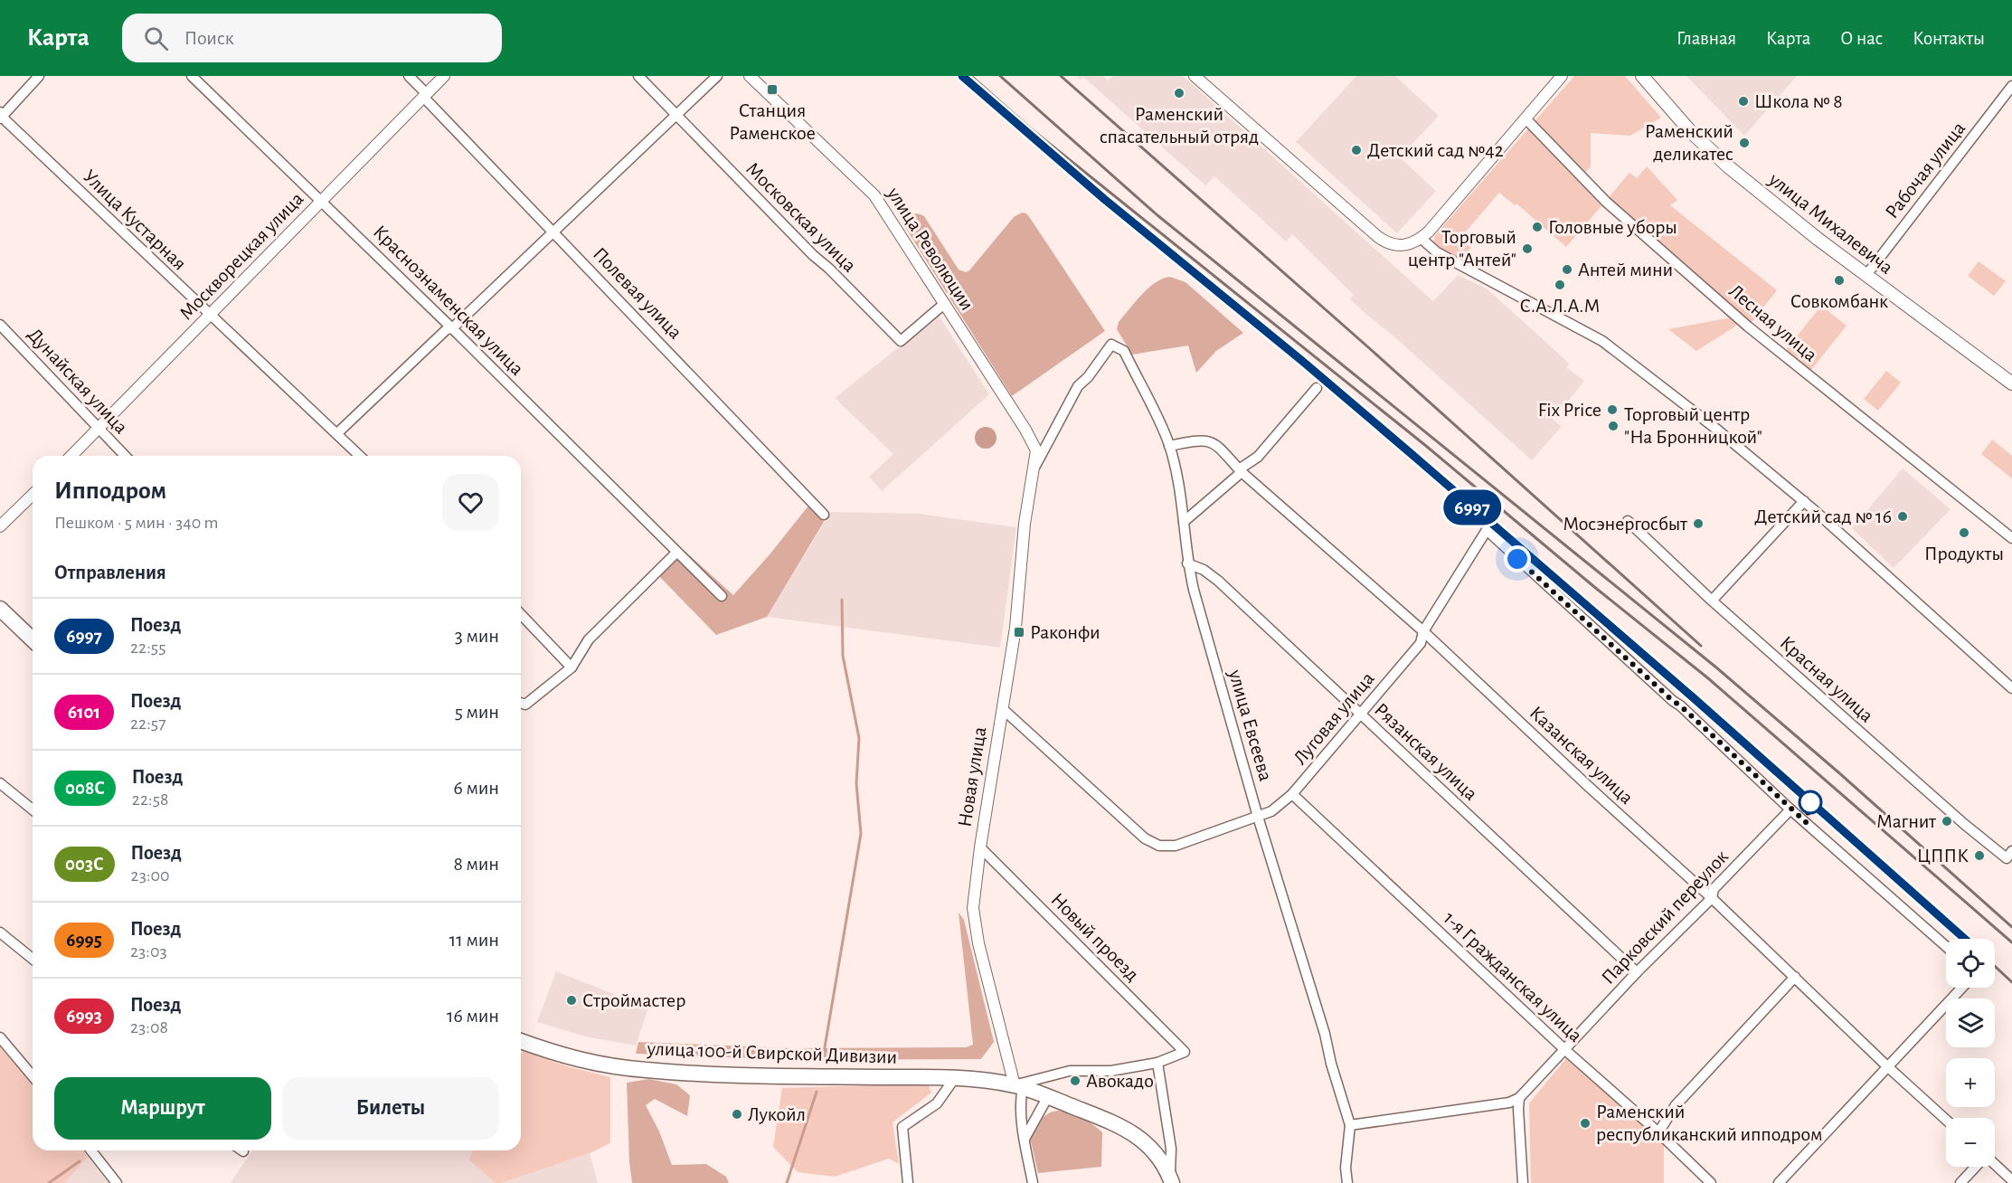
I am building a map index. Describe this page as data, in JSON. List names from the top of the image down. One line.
{"streets":{"main road":["улица Михалевича","улица 100-й Свирской Дивизии"],"street":["Рабочая улица","Московская улица","Улица Кустарная","улица Революции","Москворецкая улица","Полевая улица","Краснознаменская улица","Лесная улица","Дунайская улица","Красная улица","Луговая улица","улица Евсеева","Рязанская улица","Казанская улица","Новая улица","Парковский переулок","Новый проезд","1-я Гражданская улица"]},"crossings":[["Рабочая улица","улица Михалевича"],["Московская улица","улица Революции"],["Улица Кустарная","Москворецкая улица"],["улица Революции","улица Евсеева"],["улица Революции","Новая улица"],["Москворецкая улица","Полевая улица"],["Москворецкая улица","Краснознаменская улица"],["Москворецкая улица","Дунайская улица"],["Луговая улица","улица Евсеева"],["Луговая улица","Рязанская улица"],["Луговая улица","Казанская улица"],["Луговая улица","Новая улица"],["Луговая улица","Парковский переулок"],["Луговая улица","1-я Гражданская улица"],["улица Евсеева","Рязанская улица"],["улица Евсеева","Казанская улица"],["улица Евсеева","Новая улица"],["Рязанская улица","Парковский переулок"],["Казанская улица","Парковский переулок"],["Новая улица","Новый проезд"],["Новая улица","улица 100-й Свирской Дивизии"],["Парковский переулок","1-я Гражданская улица"]],"places":{"transit":["Станция Раменское","Раконфи"],"other":["Раменский спасательный отряд","Школа № 8","Раменский деликатес","Детский сад №42","Головные уборы","Торговый центр \"Антей\"","Антей мини","Совкомбанк","С.А.Л.А.М","Fix Price","Торговый центр \"На Бронницкой\"","Детский сад № 16","Мосэнергосбыт","Продукты","Магнит","ЦППК","Строймастер","Авокадо","Лукойл","Раменский республиканский ипподром"]},"page":{"header":"Карта","search":"Поиск","nav":["Главная","Карта","О нас","Контакты"],"on_map":"6997","heading":[["Ипподром","Пешком · 5 мин · 340 m"],"Отправления"],"list":[{"mark":"6997","name":"Поезд","note":"22:55","value":"3 мин"},{"mark":"6101","name":"Поезд","note":"22:57","value":"5 мин"},{"mark":"008С","name":"Поезд","note":"22:58","value":"6 мин"},{"mark":"003С","name":"Поезд","note":"23:00","value":"8 мин"},{"mark":"6995","name":"Поезд","note":"23:03","value":"11 мин"},{"mark":"6993","name":"Поезд","note":"23:08","value":"16 мин"}],"map_buttons":["+","−"],"buttons":["Маршрут","Билеты"]}}
